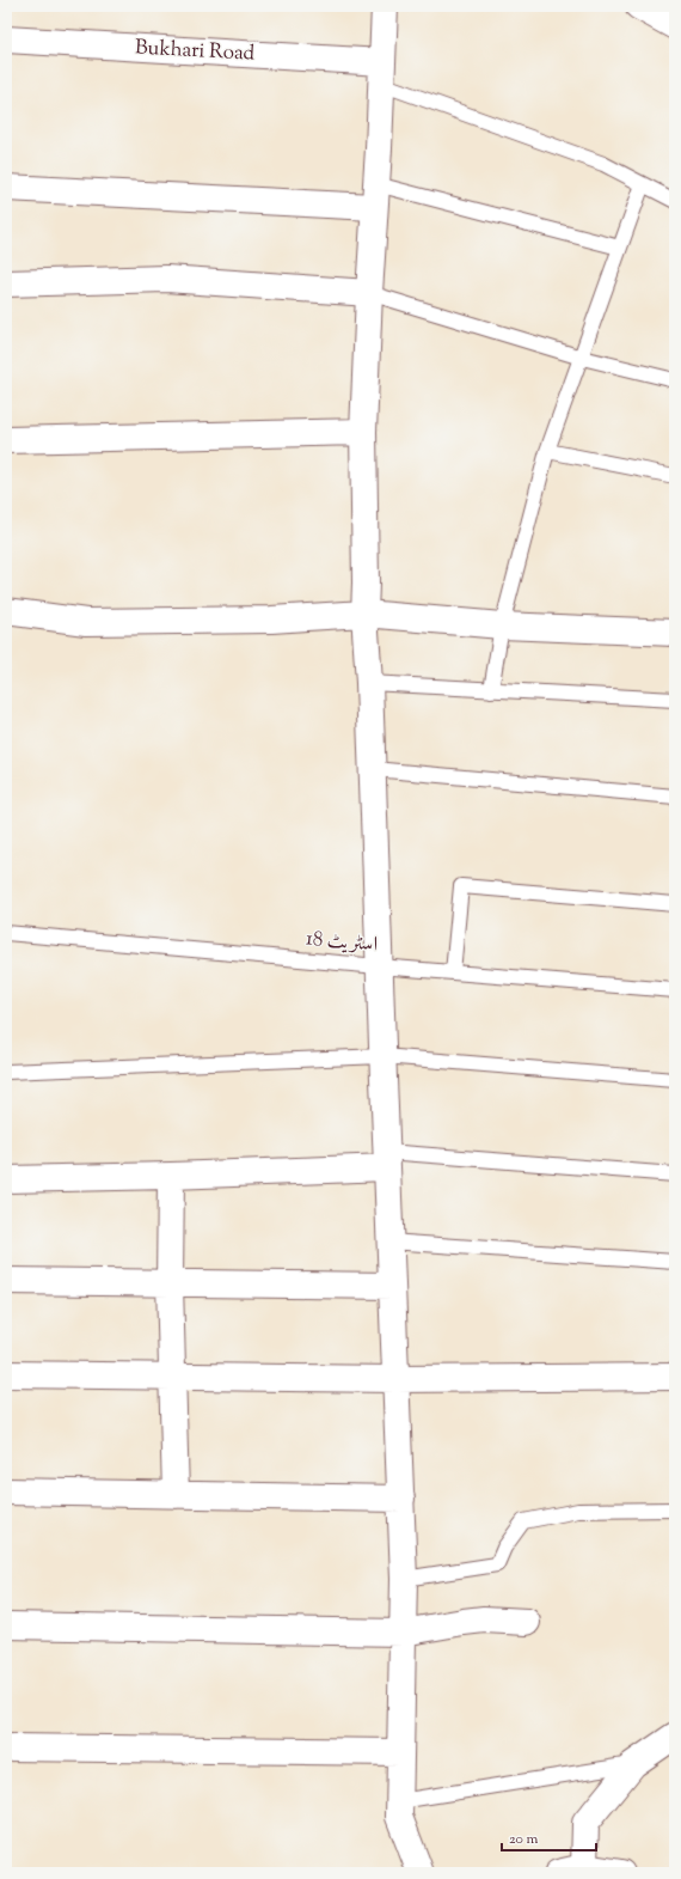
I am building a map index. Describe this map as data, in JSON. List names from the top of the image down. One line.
{"streets":{"street":["Bukhari Road"],"lane":["اسٹریٹ 18"]},"scale_bar":"20 m"}
